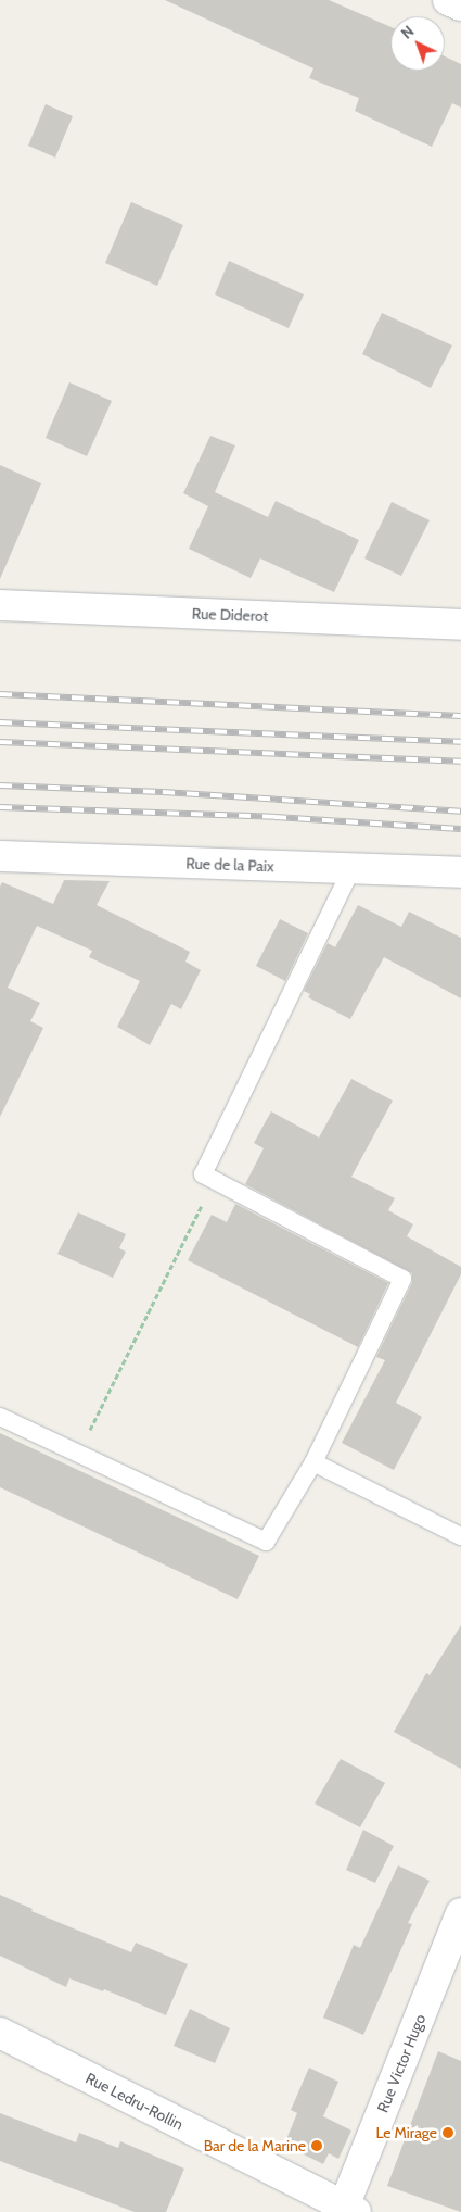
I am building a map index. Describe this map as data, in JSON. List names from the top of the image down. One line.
{"streets":{"street":["Rue Diderot","Rue de la Paix","Rue Victor Hugo","Rue Ledru-Rollin"]},"crossings":[["Rue Victor Hugo","Rue Ledru-Rollin"]],"places":["Le Mirage","Bar de la Marine"],"north":"top left"}
